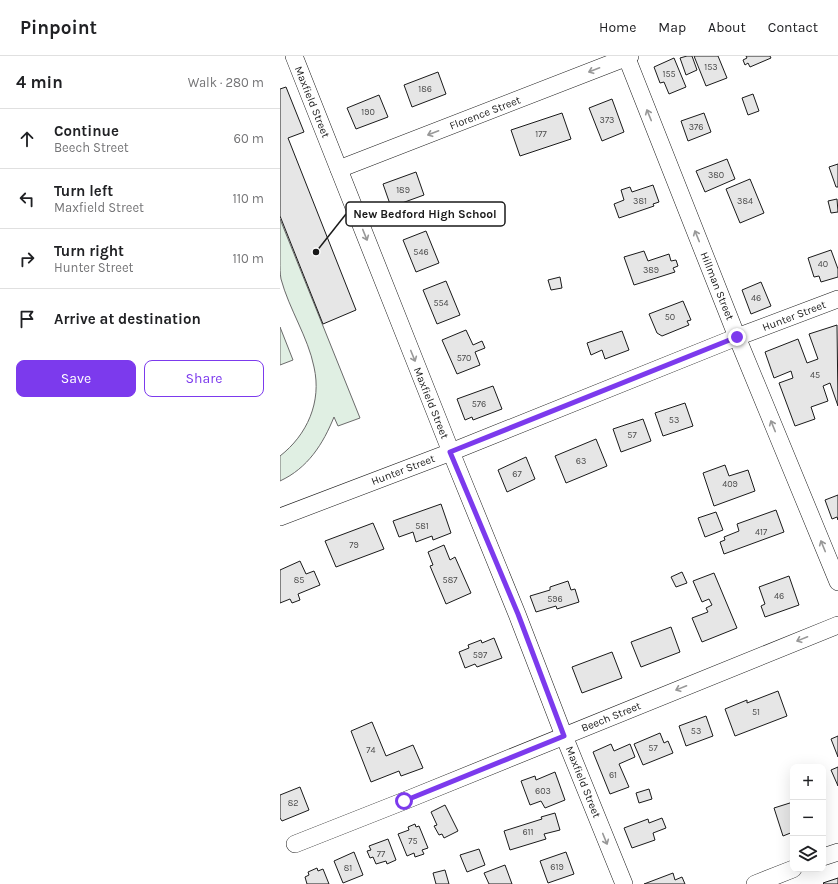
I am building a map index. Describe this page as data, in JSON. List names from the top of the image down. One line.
{"streets":{"street":["Maxfield Street","Florence Street","Hillman Street","Hunter Street","Beech Street"]},"crossings":[["Maxfield Street","Florence Street"],["Maxfield Street","Hunter Street"],["Maxfield Street","Beech Street"],["Florence Street","Hillman Street"],["Hillman Street","Hunter Street"]],"one_way":["Maxfield Street","Florence Street","Hillman Street","Beech Street"],"places":["New Bedford High School"],"house_numbers":["153","155","186","190","373","376","177","380","189","381","384","546","40","389","46","554","50","570","45","576","53","57","63","67","409","581","417","79","85","587","46","596","597","51","53","57","74","61","603","82","611","75","77","619","81"],"page":{"header":"Pinpoint","nav":["Home","Map","About","Contact"],"heading":["4 min","Walk · 280 m"],"list":[["Continue","Beech Street","60 m"],["Turn left","Maxfield Street","110 m"],["Turn right","Hunter Street","110 m"],"Arrive at destination"],"buttons":["Save","Share"],"map_buttons":["+","−"]}}
